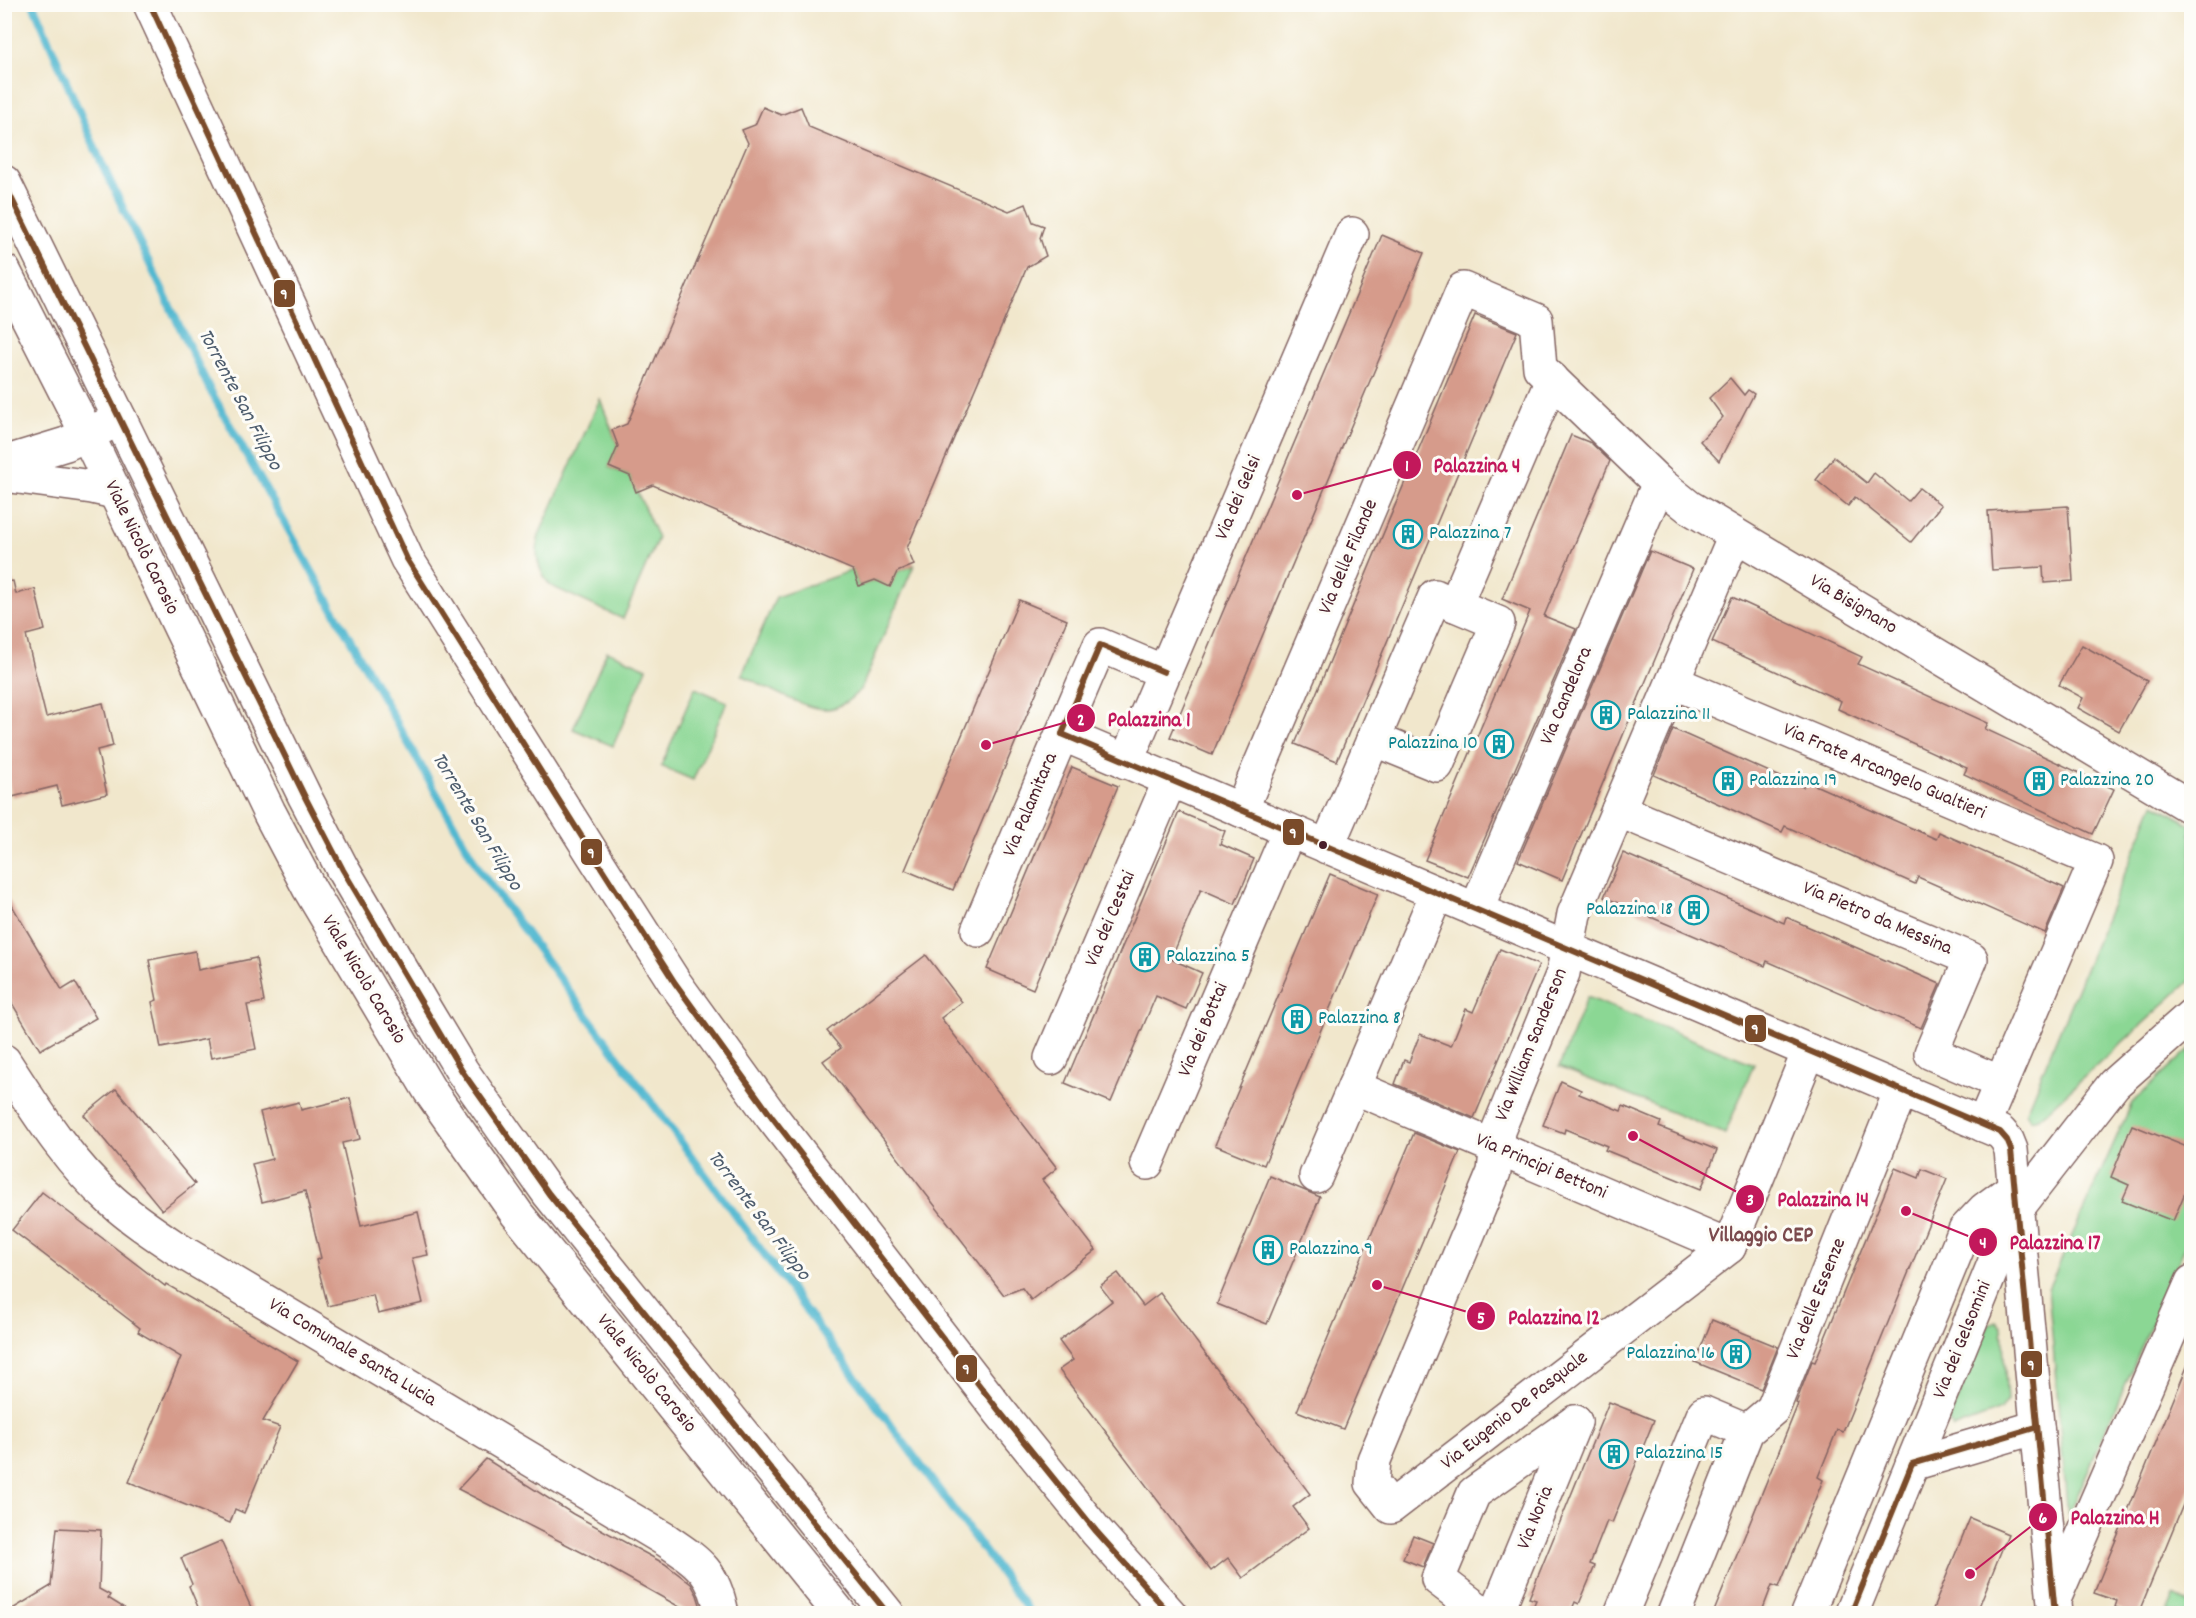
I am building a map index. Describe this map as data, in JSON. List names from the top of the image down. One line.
{"streets":{"street":["Via dei Gelsi","Viale Nicolò Carosio","Via delle Filande","Via Bisignano","Via Candelora","Via Frate Arcangelo Gualtieri","Via Palamitara","Via dei Cestai","Via Pietro da Messina","Via dei Bottai","Via William Sanderson","Via Principi Bettoni","Via delle Essenze","Via dei Gelsomini","Via Comunale Santa Lucia","Via Eugenio De Pasquale","Via Noria"]},"crossings":[["Via dei Gelsi","Via Palamitara"],["Via delle Filande","Via Bisignano"],["Via Bisignano","Via Candelora"],["Via Bisignano","Via William Sanderson"],["Via Frate Arcangelo Gualtieri","Via Pietro da Messina"],["Via Frate Arcangelo Gualtieri","Via William Sanderson"],["Via Pietro da Messina","Via William Sanderson"],["Via William Sanderson","Via Principi Bettoni"],["Via William Sanderson","Via Eugenio De Pasquale"],["Via Principi Bettoni","Via Eugenio De Pasquale"]],"districts":["Villaggio CEP"],"water":["Torrente San Filippo"],"places":{"other":["Palazzina 4","Palazzina 1","Palazzina 14","Palazzina 17","Palazzina 12","Palazzina H"],"building":["Palazzina 7","Palazzina 11","Palazzina 10","Palazzina 19","Palazzina 20","Palazzina 18","Palazzina 5","Palazzina 8","Palazzina 9","Palazzina 16","Palazzina 15"]},"lines":["transit line 9"]}
